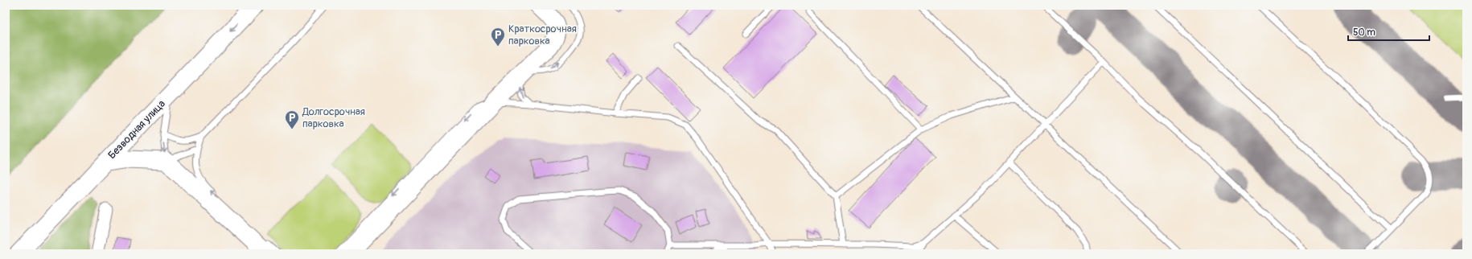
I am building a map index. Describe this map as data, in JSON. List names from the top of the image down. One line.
{"streets":{"main road":["Безводная улица"]},"one_way":["Безводная улица"],"places":{"parking":["Краткосрочная парковка","Долгосрочная парковка"]},"scale_bar":"50 m"}
